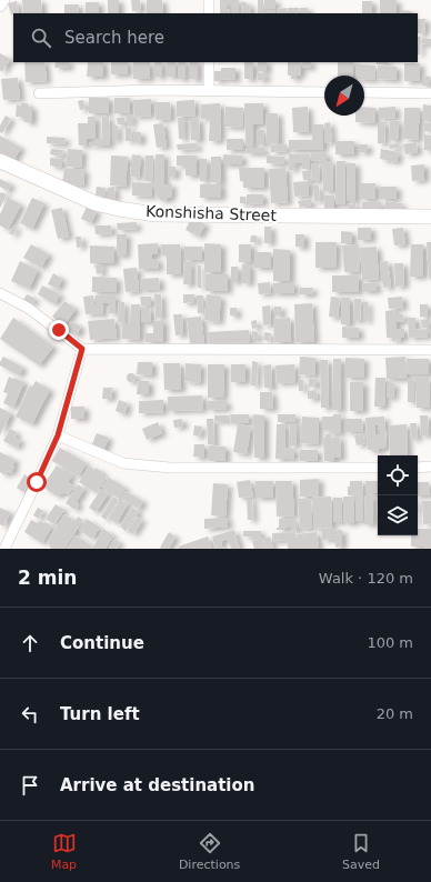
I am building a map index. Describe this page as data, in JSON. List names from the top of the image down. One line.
{"streets":{"street":["Konshisha Street"]},"north":"bottom left","page":{"search":"Search here","heading":["2 min","Walk · 120 m"],"list":[["Continue","100 m"],["Turn left","20 m"],"Arrive at destination"],"nav":["Map","Directions","Saved"]}}
